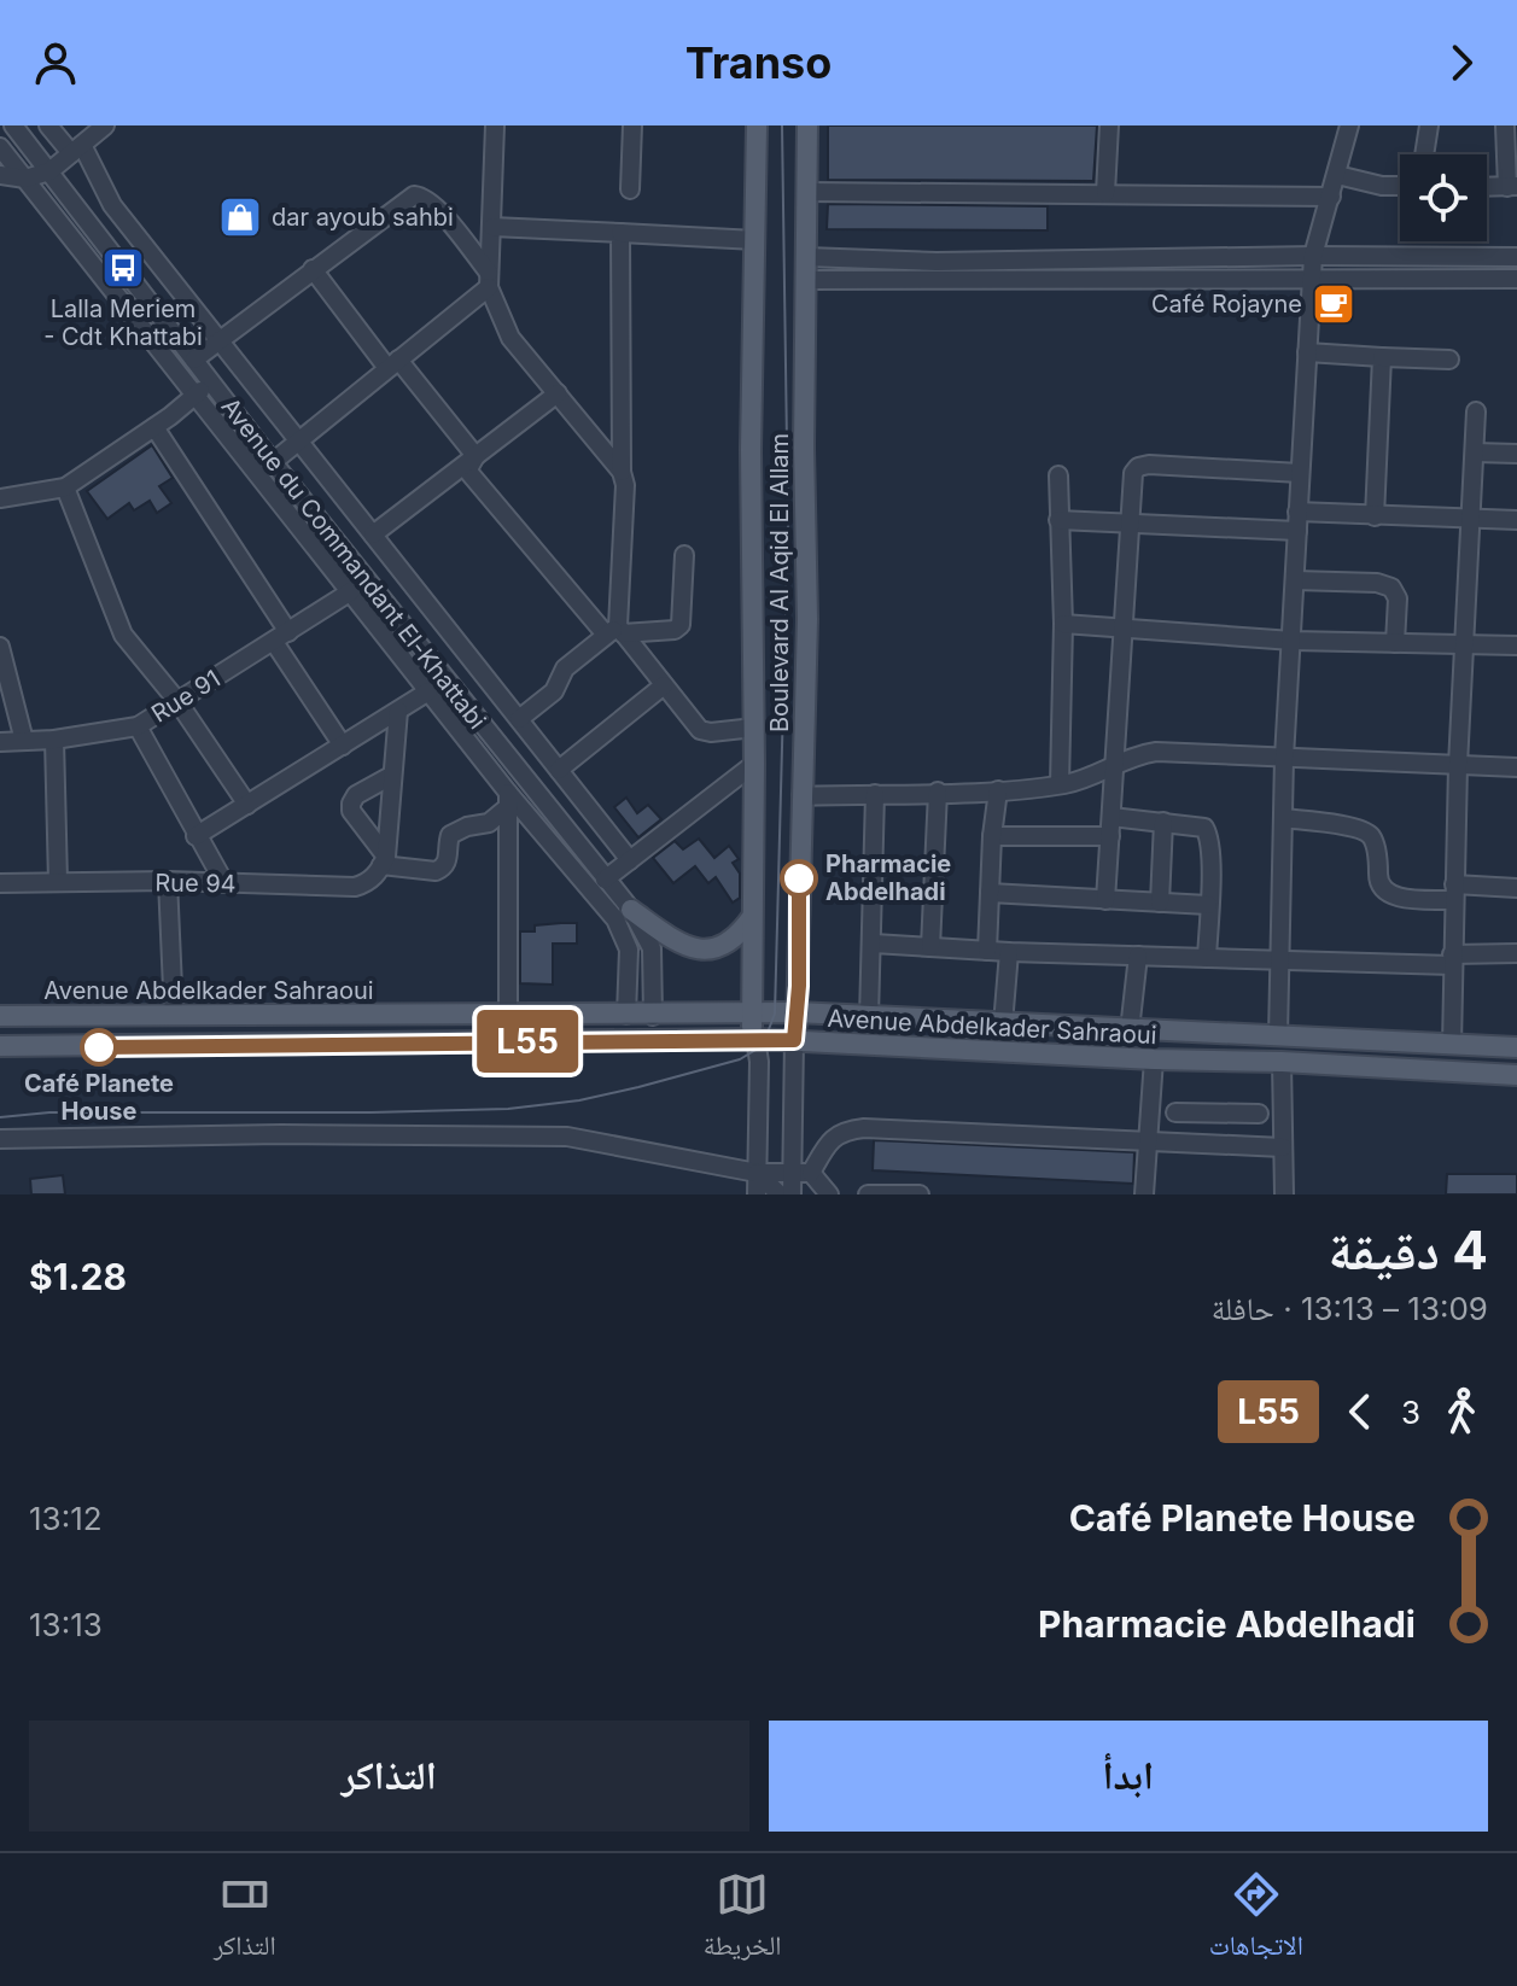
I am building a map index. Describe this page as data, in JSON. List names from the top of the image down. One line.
{"streets":{"main road":["Boulevard Al Aqid El Allam","Avenue Abdelkader Sahraoui"],"street":["Avenue du Commandant El-Khattabi","Rue 91","Rue 94"]},"crossings":[["Avenue du Commandant El-Khattabi","Rue 91"],["Avenue du Commandant El-Khattabi","Avenue Abdelkader Sahraoui"],["Boulevard Al Aqid El Allam","Avenue Abdelkader Sahraoui"]],"places":{"shop":["dar ayoub sahbi"],"bus stop":["Lalla Meriem - Cdt Khattabi"],"cafe":["Café Rojayne"],"other":["Pharmacie Abdelhadi","Café Planete House"]},"lines":["bus line L55"],"page":{"header":"Transo","on_map":"L55","heading":["4 دقيقة","13:09 – 13:13 · حافلة","$1.28"],"legs":["3","L55"],"list":[{"name":"Café Planete House","value":"13:12"},{"name":"Pharmacie Abdelhadi","value":"13:13"}],"buttons":["ابدأ","التذاكر"],"tabs":["الاتجاهات","الخريطة","التذاكر"]}}
